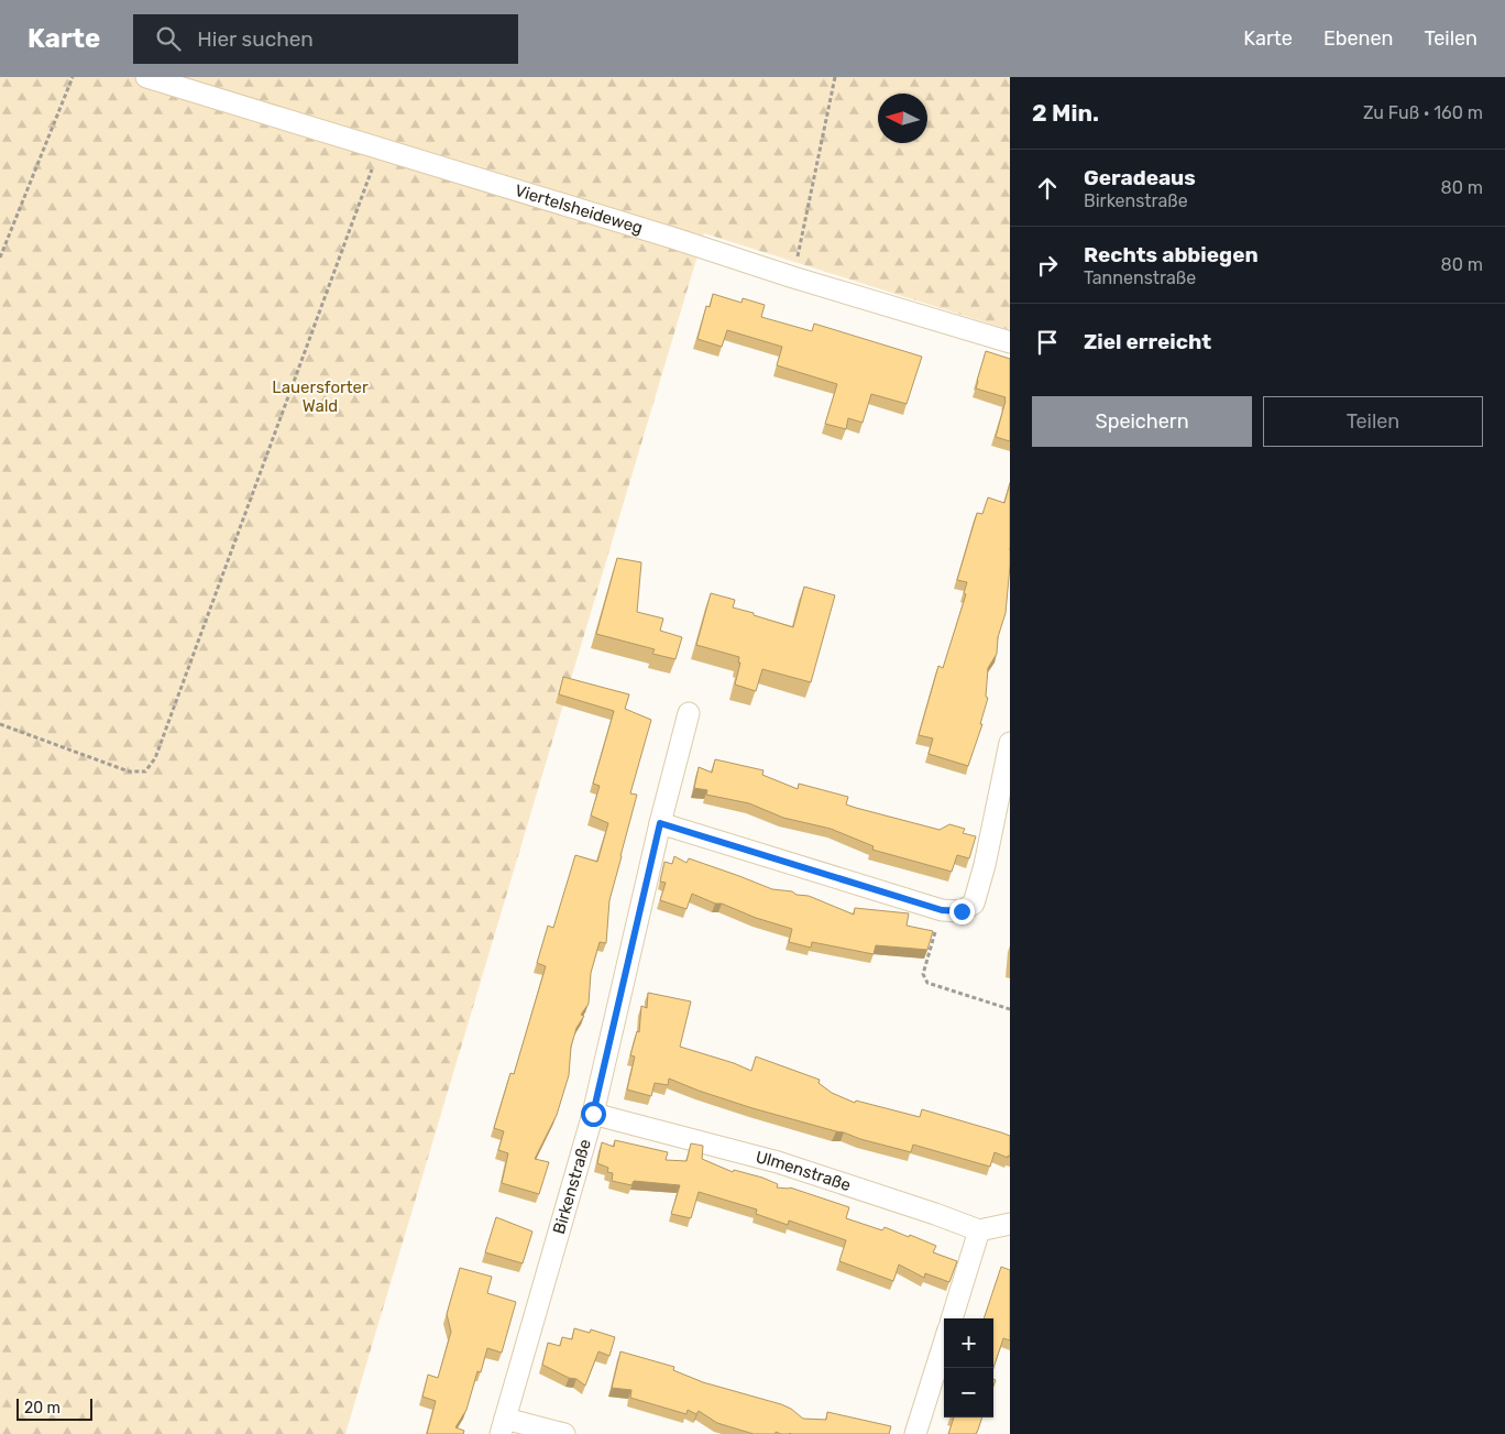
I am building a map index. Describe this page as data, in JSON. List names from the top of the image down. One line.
{"streets":{"street":["Viertelsheideweg","Ulmenstraße","Birkenstraße"]},"crossings":[["Ulmenstraße","Birkenstraße"]],"parks":["Lauersforter Wald"],"scale_bar":"20 m","north":"left","page":{"header":"Karte","search":"Hier suchen","nav":["Karte","Ebenen","Teilen"],"heading":["2 Min.","Zu Fuß · 160 m"],"list":[["Geradeaus","Birkenstraße","80 m"],["Rechts abbiegen","Tannenstraße","80 m"],"Ziel erreicht"],"buttons":["Speichern","Teilen"],"map_buttons":["+","−"],"scale":"20 m"}}
